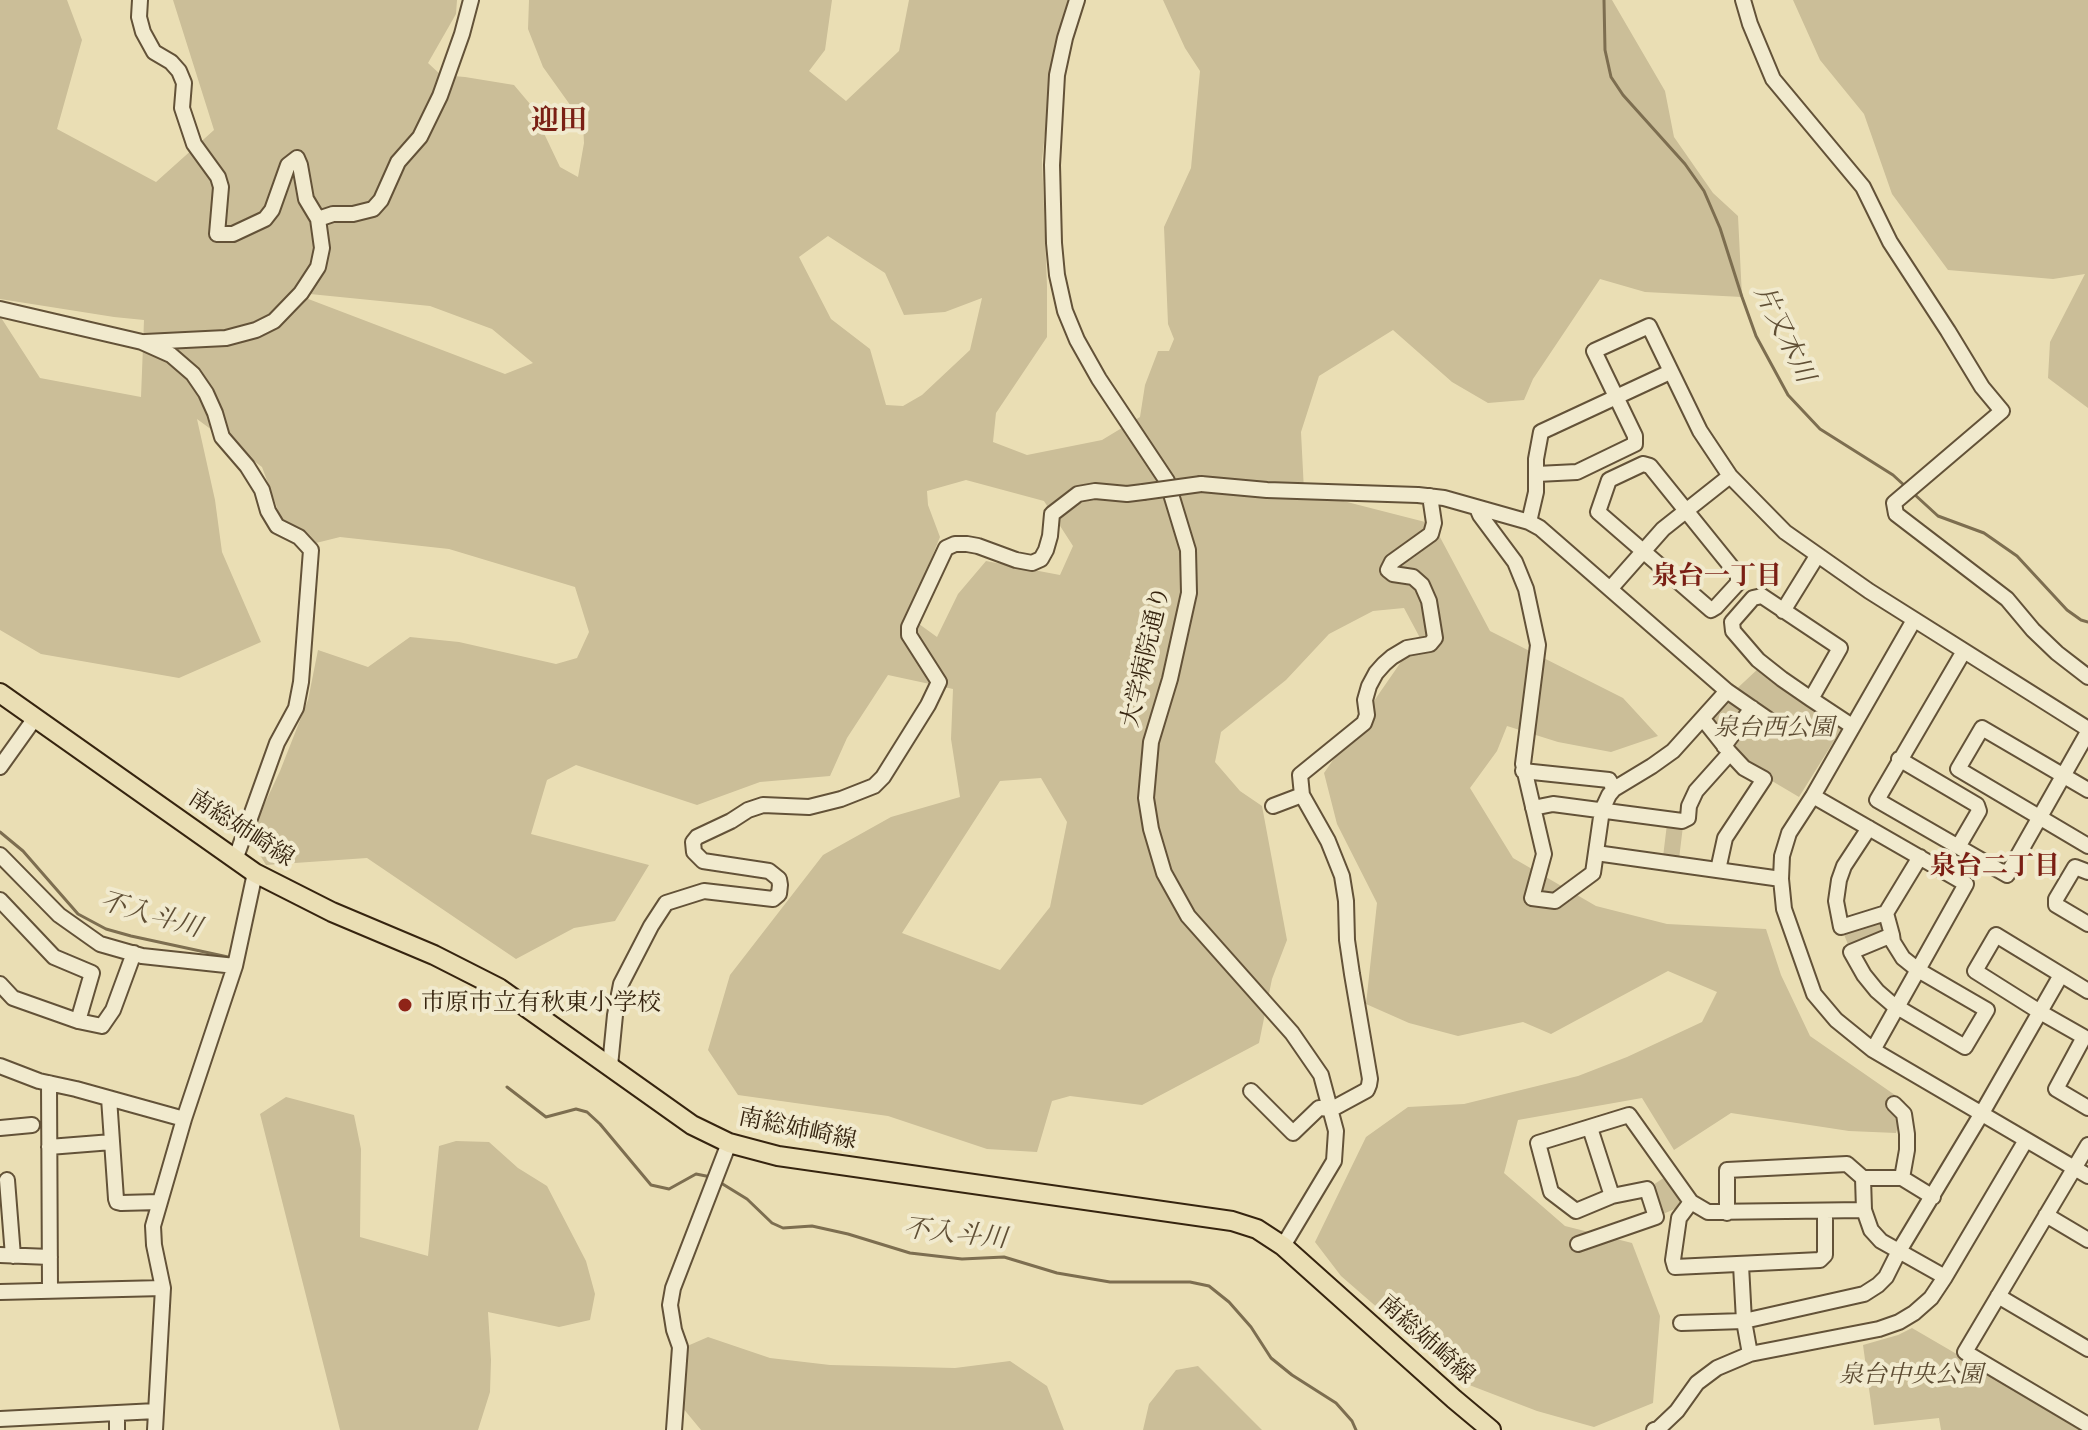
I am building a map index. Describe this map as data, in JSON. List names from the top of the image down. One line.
{"streets":{"main road":["南総姉崎線"],"street":["大学病院通り"]},"crossings":[["大学病院通り","南総姉崎線"]],"districts":["迎田","泉台一丁目","泉台二丁目"],"water":["片又木川","不入斗川"],"parks":["泉台西公園","泉台中央公園"],"places":["市原市立有秋東小学校"]}
